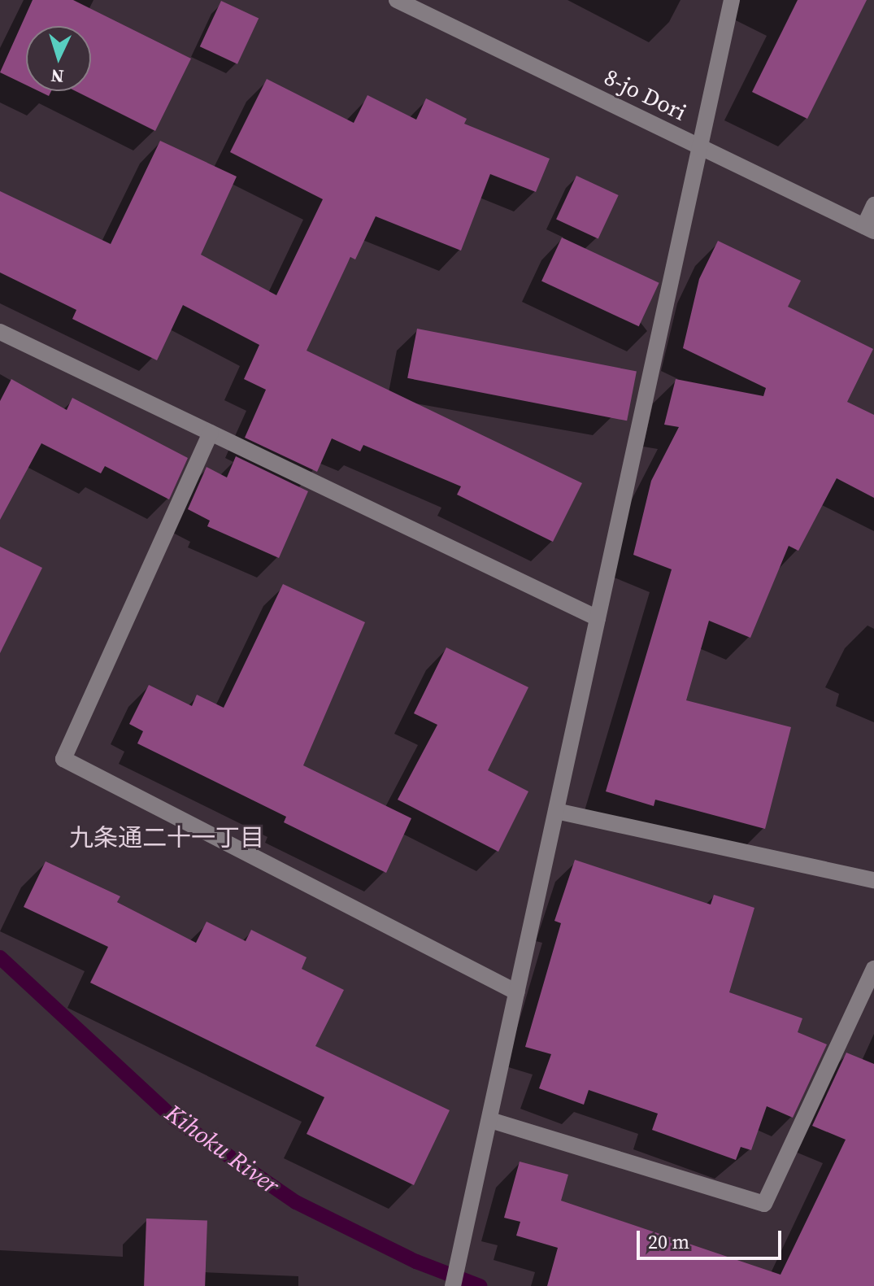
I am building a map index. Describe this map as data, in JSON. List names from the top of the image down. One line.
{"streets":{"street":["8-jo Dori"]},"districts":["九条通二十一丁目"],"water":["Kihoku River"],"scale_bar":"20 m","north":"bottom"}
